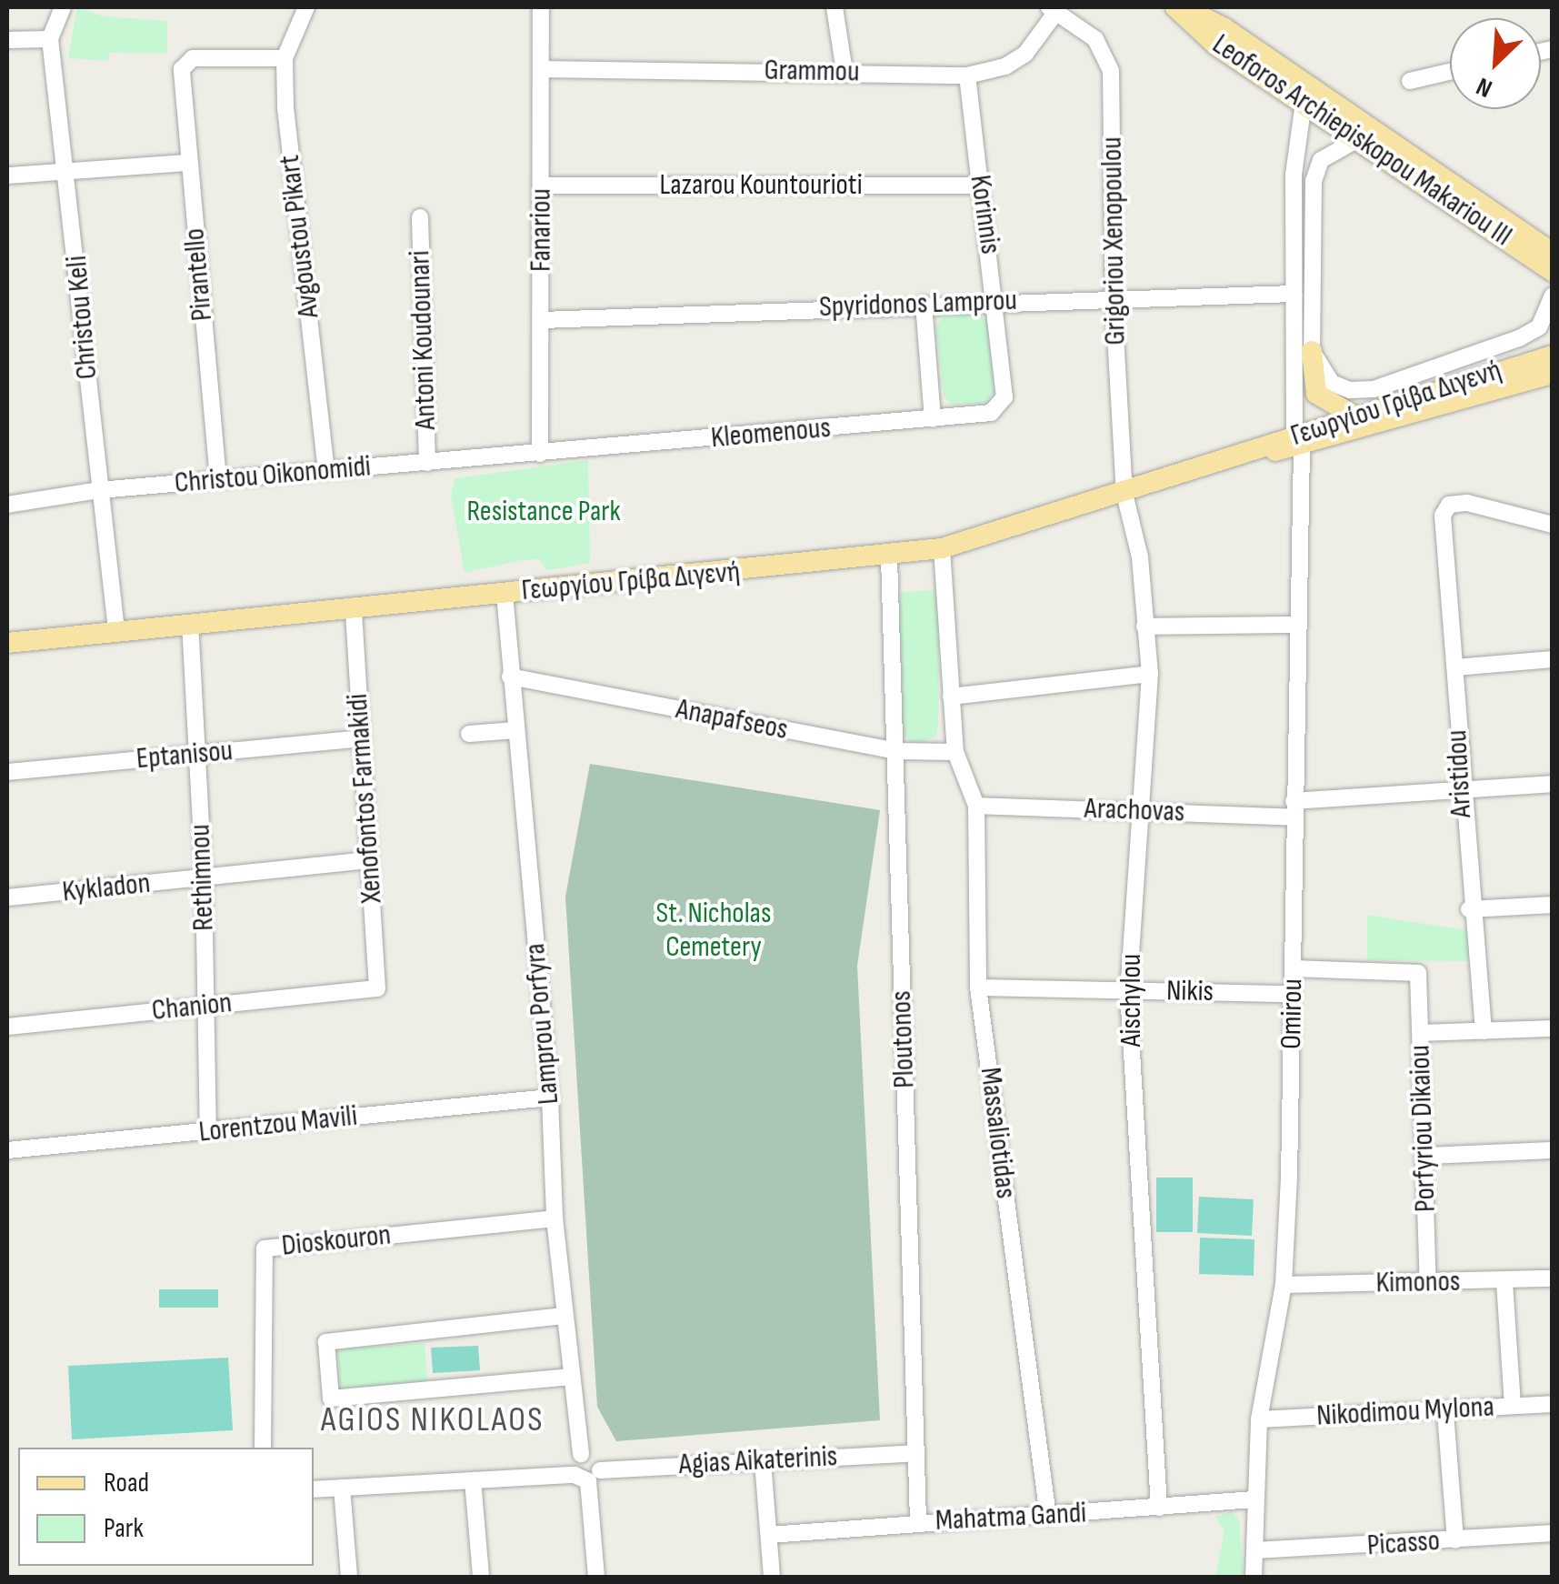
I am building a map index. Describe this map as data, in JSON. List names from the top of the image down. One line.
{"streets":{"main road":["Leoforos Archiepiskopou Makariou III","Γεωργίου Γρίβα Διγενή"],"street":["Grammou","Lazarou Kountourioti","Korinnis","Fanariou","Avgoustou Pikart","Grigoriou Xenopoulou","Pirantello","Spyridonos Lamprou","Christou Keli","Antoni Koudounari","Kleomenous","Christou Oikonomidi","Anapafseos","Eptanisou","Aristidou","Xenofontos Farmakidi","Arachovas","Rethimnou","Kykladon","Nikis","Aischylou","Chanion","Omirou","Lamprou Porfyra","Ploutonos","Lorentzou Mavili","Porfyriou Dikaiou","Massaliotidas","Dioskouron","Kimonos","Nikodimou Mylona","Agias Aikaterinis","Mahatma Gandi","Picasso"]},"crossings":[["Grammou","Korinnis"],["Grammou","Fanariou"],["Grammou","Grigoriou Xenopoulou"],["Leoforos Archiepiskopou Makariou III","Omirou"],["Lazarou Kountourioti","Korinnis"],["Lazarou Kountourioti","Fanariou"],["Korinnis","Spyridonos Lamprou"],["Korinnis","Kleomenous"],["Fanariou","Spyridonos Lamprou"],["Fanariou","Kleomenous"],["Fanariou","Christou Oikonomidi"],["Avgoustou Pikart","Pirantello"],["Avgoustou Pikart","Christou Oikonomidi"],["Grigoriou Xenopoulou","Spyridonos Lamprou"],["Grigoriou Xenopoulou","Γεωργίου Γρίβα Διγενή"],["Grigoriou Xenopoulou","Aischylou"],["Pirantello","Christou Oikonomidi"],["Spyridonos Lamprou","Omirou"],["Christou Keli","Γεωργίου Γρίβα Διγενή"],["Christou Keli","Christou Oikonomidi"],["Antoni Koudounari","Christou Oikonomidi"],["Γεωργίου Γρίβα Διγενή","Xenofontos Farmakidi"],["Γεωργίου Γρίβα Διγενή","Rethimnou"],["Γεωργίου Γρίβα Διγενή","Aischylou"],["Γεωργίου Γρίβα Διγενή","Omirou"],["Γεωργίου Γρίβα Διγενή","Lamprou Porfyra"],["Γεωργίου Γρίβα Διγενή","Ploutonos"],["Γεωργίου Γρίβα Διγενή","Massaliotidas"],["Kleomenous","Christou Oikonomidi"],["Anapafseos","Lamprou Porfyra"],["Anapafseos","Ploutonos"],["Anapafseos","Massaliotidas"],["Eptanisou","Xenofontos Farmakidi"],["Eptanisou","Rethimnou"],["Aristidou","Arachovas"],["Xenofontos Farmakidi","Kykladon"],["Xenofontos Farmakidi","Chanion"],["Arachovas","Aischylou"],["Arachovas","Omirou"],["Arachovas","Massaliotidas"],["Rethimnou","Kykladon"],["Rethimnou","Chanion"],["Rethimnou","Lorentzou Mavili"],["Nikis","Aischylou"],["Nikis","Omirou"],["Nikis","Massaliotidas"],["Aischylou","Mahatma Gandi"],["Omirou","Porfyriou Dikaiou"],["Omirou","Kimonos"],["Omirou","Nikodimou Mylona"],["Omirou","Mahatma Gandi"],["Omirou","Picasso"],["Lamprou Porfyra","Lorentzou Mavili"],["Lamprou Porfyra","Dioskouron"],["Ploutonos","Agias Aikaterinis"],["Ploutonos","Mahatma Gandi"],["Porfyriou Dikaiou","Kimonos"],["Massaliotidas","Mahatma Gandi"]],"districts":["AGIOS NIKOLAOS"],"parks":["Resistance Park","St. Nicholas Cemetery"],"legend":["Road","Park"],"north":"bottom left"}
